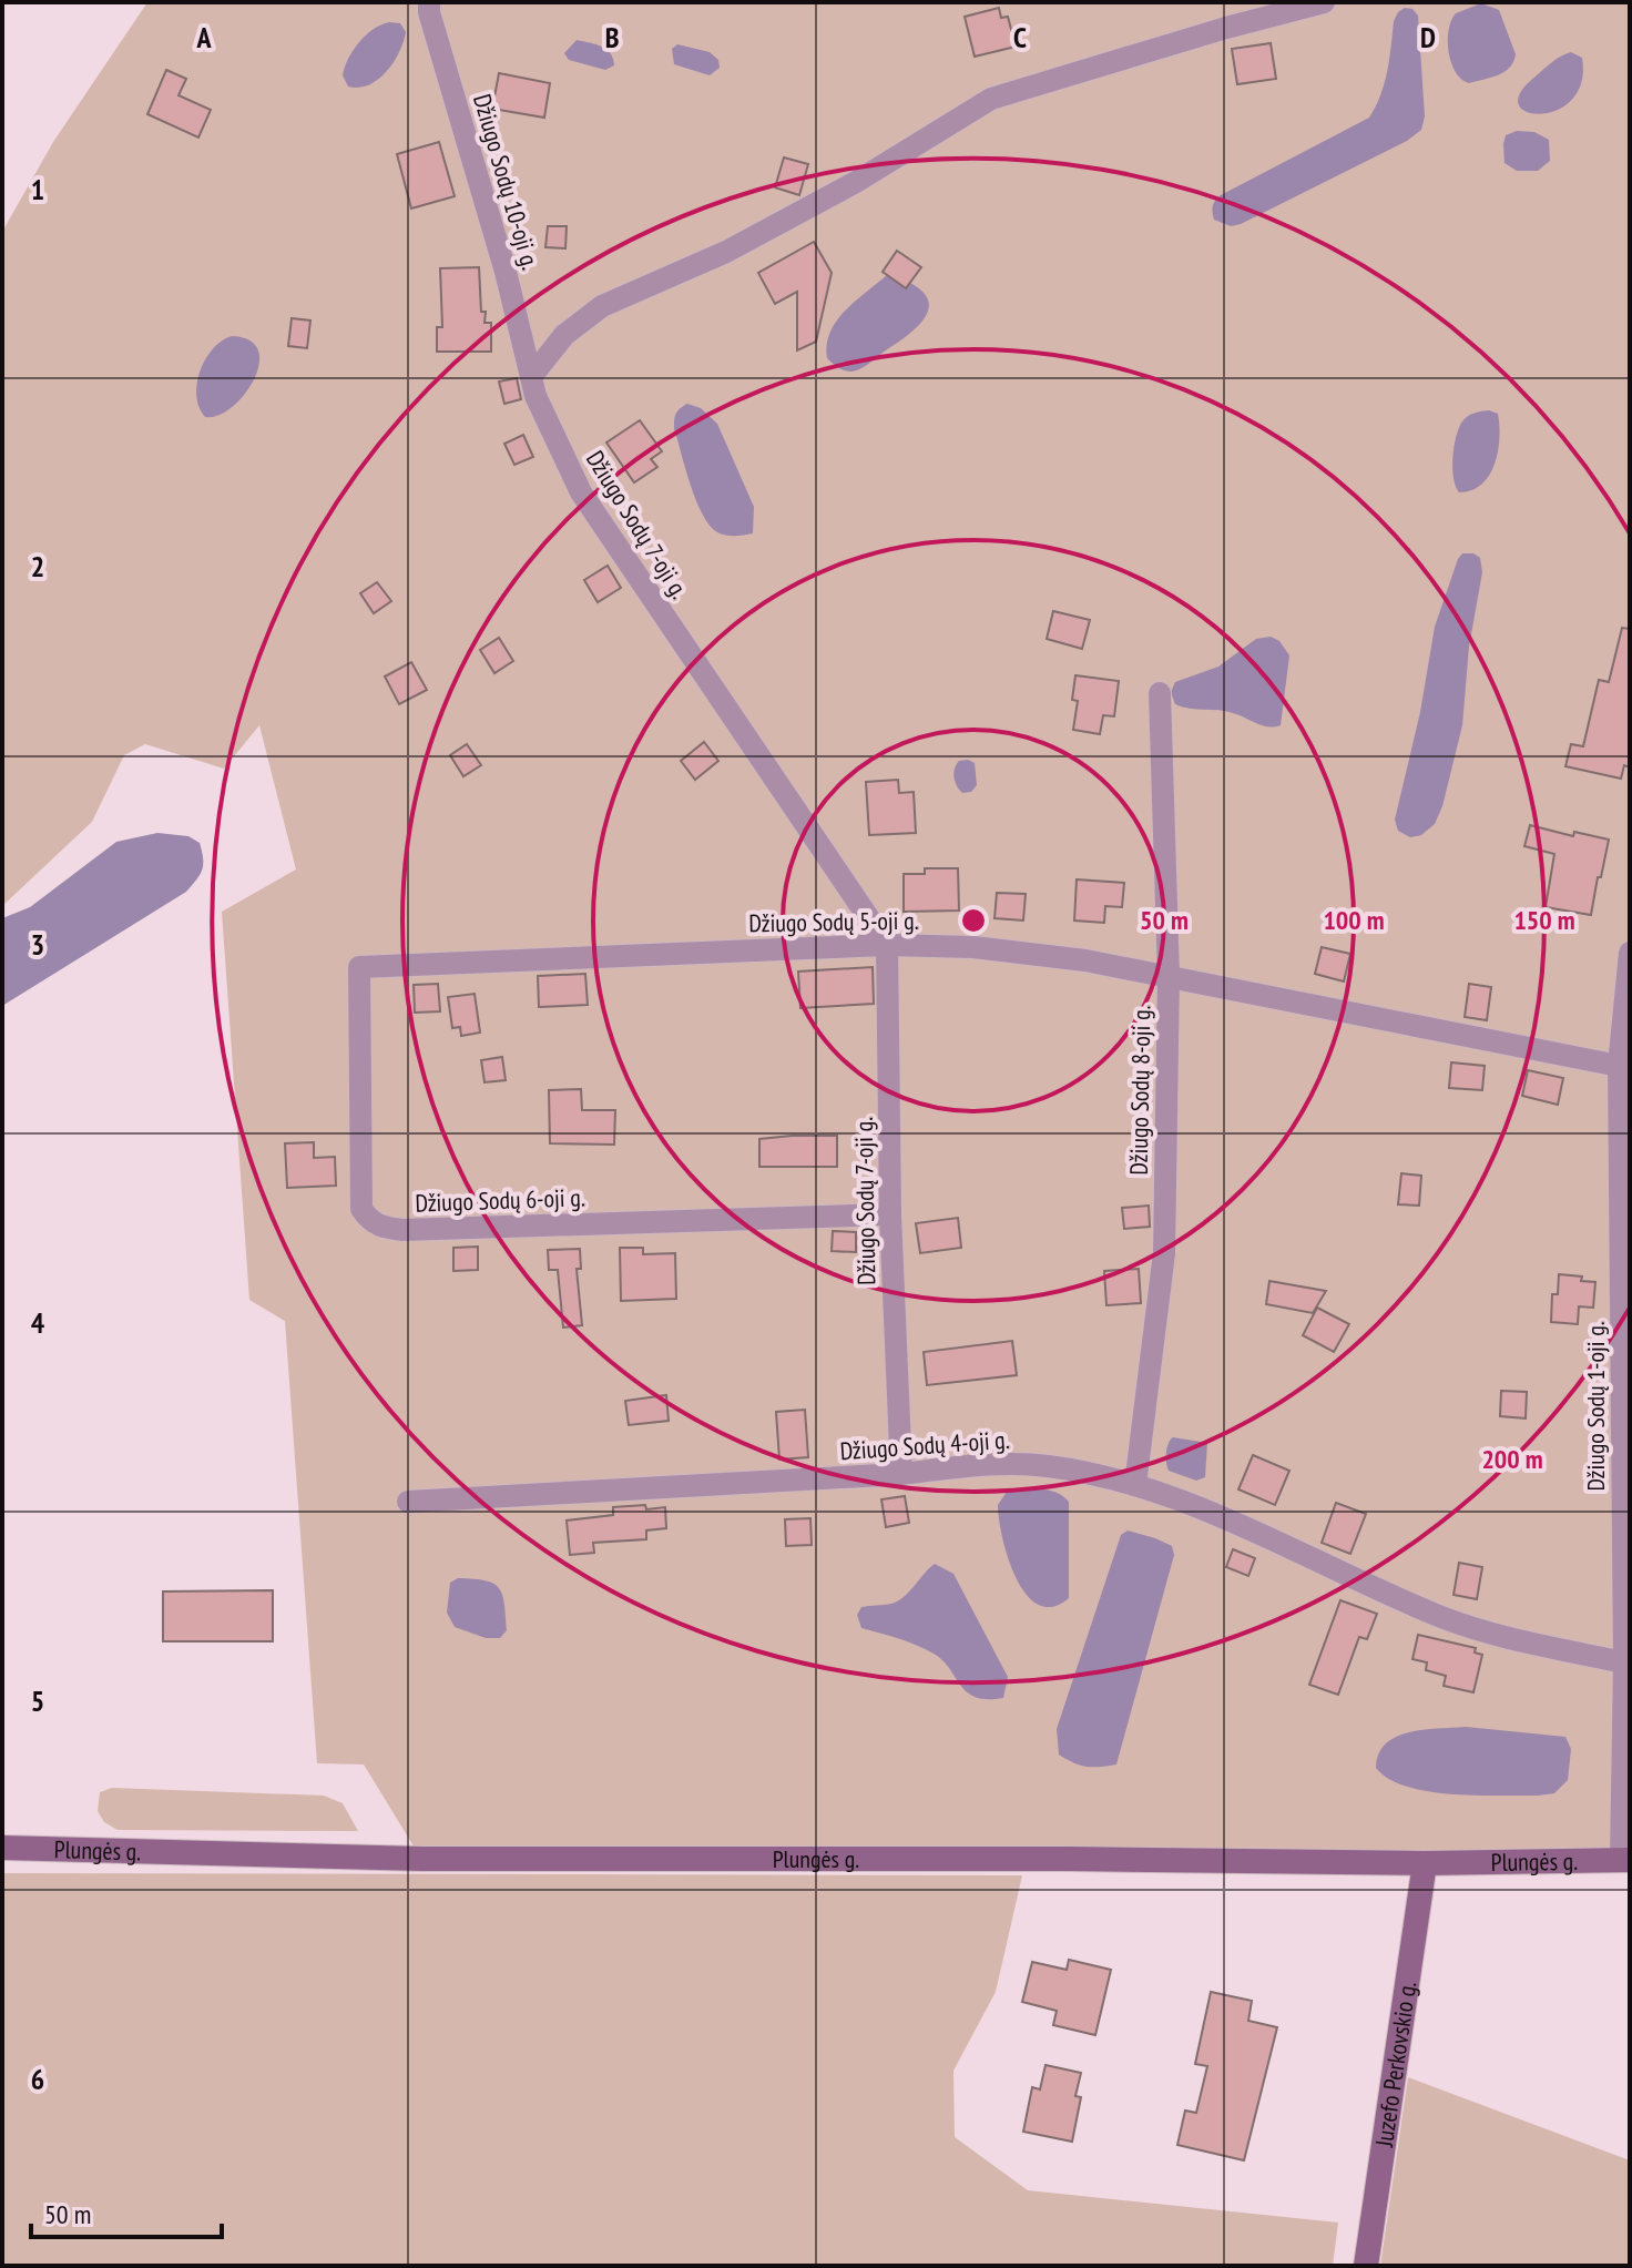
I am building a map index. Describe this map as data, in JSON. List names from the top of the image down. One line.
{"streets":{"main road":["Plungės g.","Juzefo Perkovskio g."],"street":["Džiugo Sodų 10-oji g.","Džiugo Sodų 7-oji g.","Džiugo Sodų 5-oji g.","Džiugo Sodų 8-oji g.","Džiugo Sodų 6-oji g.","Džiugo Sodų 1-oji g.","Džiugo Sodų 4-oji g."]},"crossings":[["Džiugo Sodų 10-oji g.","Džiugo Sodų 7-oji g."],["Džiugo Sodų 7-oji g.","Džiugo Sodų 5-oji g."],["Džiugo Sodų 7-oji g.","Džiugo Sodų 6-oji g."],["Džiugo Sodų 7-oji g.","Džiugo Sodų 4-oji g."],["Džiugo Sodų 5-oji g.","Džiugo Sodų 8-oji g."],["Džiugo Sodų 5-oji g.","Džiugo Sodų 6-oji g."],["Džiugo Sodų 5-oji g.","Džiugo Sodų 1-oji g."],["Džiugo Sodų 8-oji g.","Džiugo Sodų 4-oji g."],["Džiugo Sodų 1-oji g.","Džiugo Sodų 4-oji g."],["Džiugo Sodų 1-oji g.","Plungės g."],["Plungės g.","Juzefo Perkovskio g."]],"scale_bar":"50 m","grid":{"columns":["A","B","C","D"],"rows":["1","2","3","4","5","6"]},"rings":["50 m","100 m","150 m","200 m"]}
